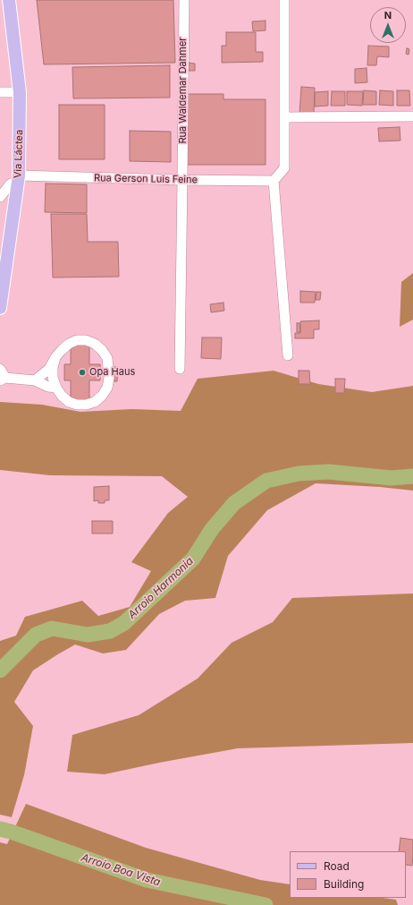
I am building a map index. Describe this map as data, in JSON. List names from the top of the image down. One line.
{"streets":{"main road":["Via Láctea"],"street":["Rua Waldemar Dahmer","Rua Gerson Luis Feine"]},"crossings":[["Rua Waldemar Dahmer","Rua Gerson Luis Feine"],["Via Láctea","Rua Gerson Luis Feine"]],"water":["Arroio Harmonia","Arroio Boa Vista"],"places":["Opa Haus"],"legend":["Road","Building"],"north":"top"}
